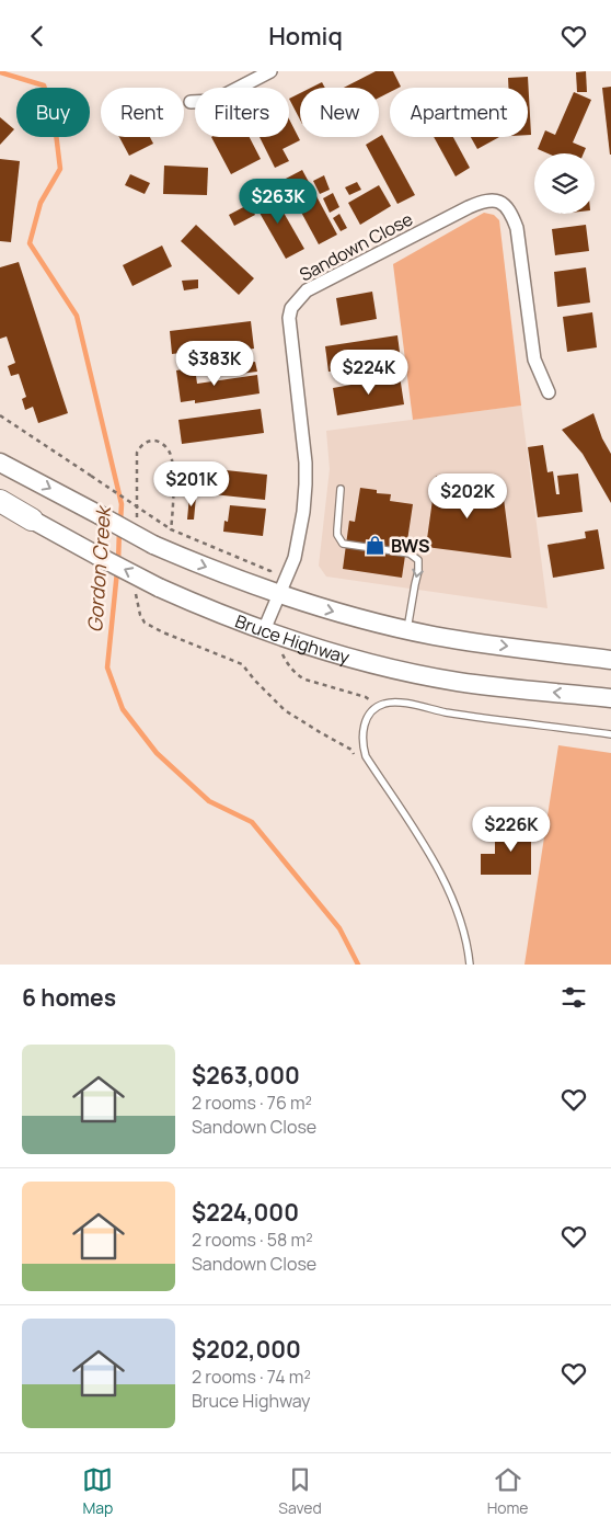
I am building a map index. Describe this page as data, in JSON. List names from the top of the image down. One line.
{"streets":{"highway":["Bruce Highway"],"street":["Sandown Close"]},"crossings":[["Sandown Close","Bruce Highway"]],"water":["Gordon Creek"],"places":{"shop":["BWS"]},"page":{"header":"Homiq","chip":["Buy","Rent","Filters","New","Apartment"],"price":["$263K","$383K","$224K","$201K","$202K","$226K"],"heading":"6 homes","list":[{"name":"$263,000","note":"2 rooms · 76 m² · Sandown Close"},{"name":"$224,000","note":"2 rooms · 58 m² · Sandown Close"},{"name":"$202,000","note":"2 rooms · 74 m² · Bruce Highway"}],"tabs":["Map","Saved","Home"]}}
